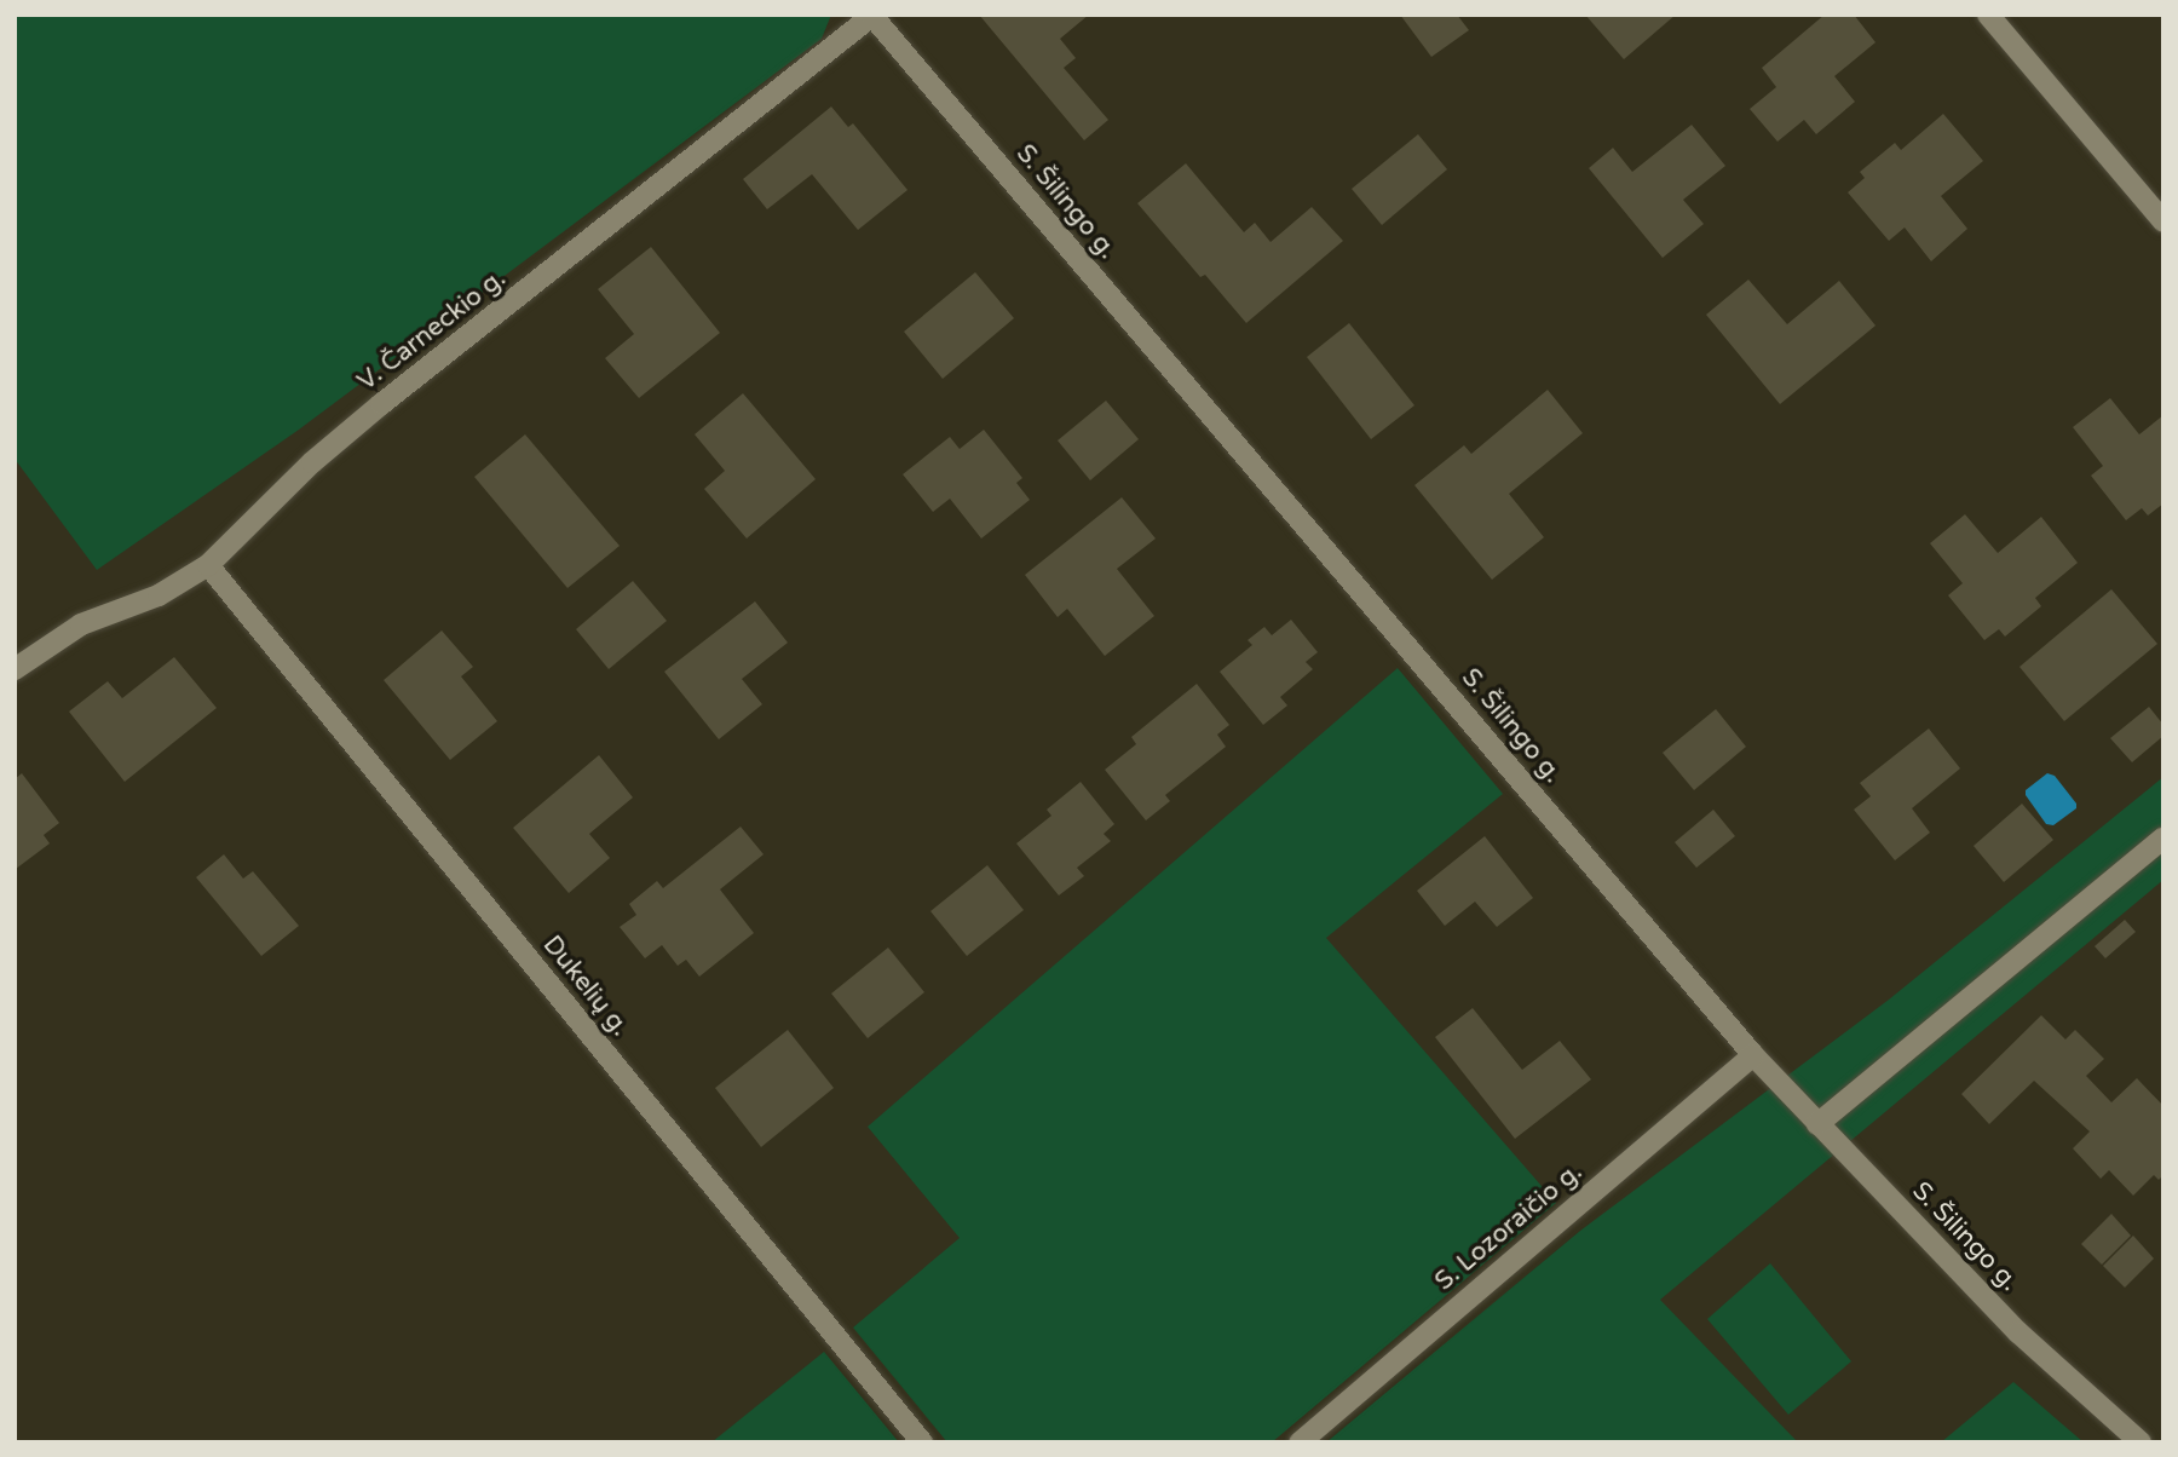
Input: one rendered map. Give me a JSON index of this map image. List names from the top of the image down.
{
  "streets": {
    "street": [
      "S. Šilingo g.",
      "V. Čarneckio g.",
      "Dukelių g.",
      "S. Lozoraičio g."
    ]
  },
  "crossings": [
    ["S. Šilingo g.", "V. Čarneckio g."],
    ["S. Šilingo g.", "S. Lozoraičio g."],
    ["V. Čarneckio g.", "Dukelių g."]
  ]
}
